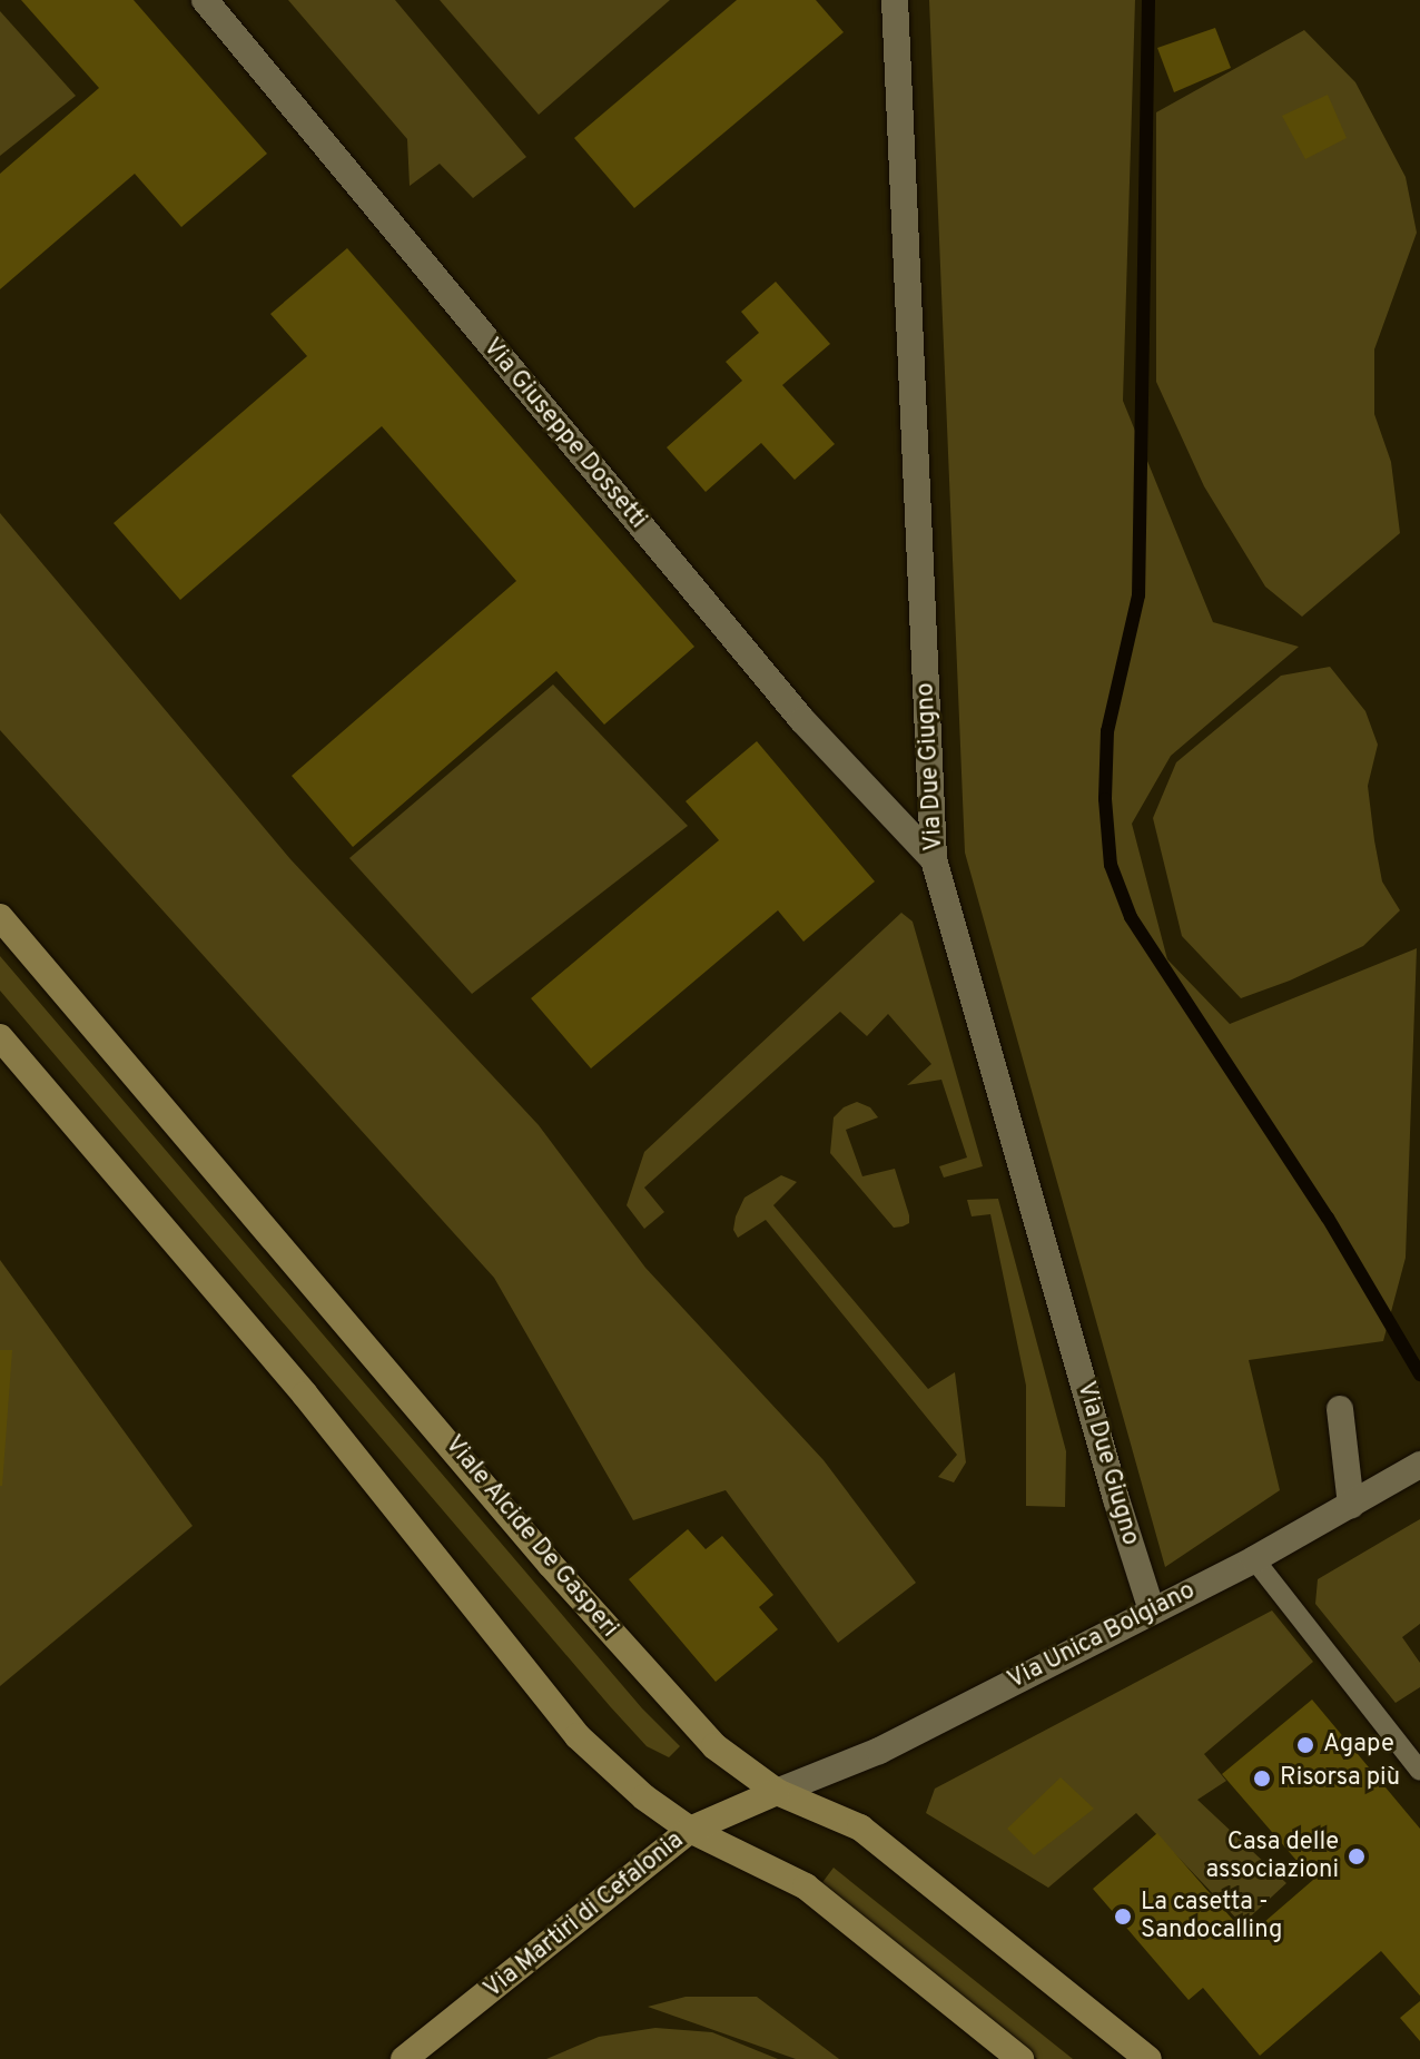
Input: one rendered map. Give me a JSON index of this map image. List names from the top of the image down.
{
  "streets": {
    "street": [
      "Via Giuseppe Dossetti",
      "Via Due Giugno",
      "Viale Alcide De Gasperi",
      "Via Unica Bolgiano",
      "Via Martiri di Cefalonia"
    ]
  },
  "crossings": [
    ["Via Giuseppe Dossetti", "Via Due Giugno"],
    ["Via Due Giugno", "Via Unica Bolgiano"],
    ["Viale Alcide De Gasperi", "Via Unica Bolgiano"],
    ["Viale Alcide De Gasperi", "Via Martiri di Cefalonia"],
    ["Via Unica Bolgiano", "Via Martiri di Cefalonia"]
  ],
  "places": [
    "Agape",
    "Risorsa più",
    "Casa delle associazioni",
    "La casetta - Sandocalling"
  ]
}
